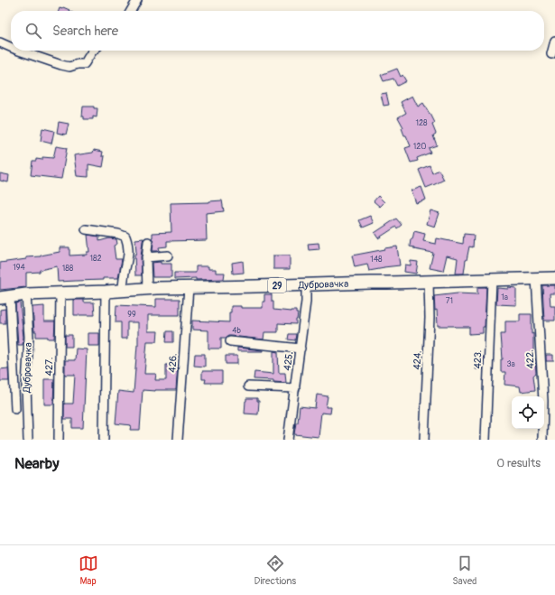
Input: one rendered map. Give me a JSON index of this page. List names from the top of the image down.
{
  "streets": {
    "main road": ["Дубровачка", "29"],
    "street": [
      "423.",
      "422.",
      "424.",
      "425.",
      "426.",
      "427."
    ]
  },
  "crossings": [
    ["Дубровачка", "423."],
    ["Дубровачка", "422."],
    ["Дубровачка", "424."],
    ["Дубровачка", "425."],
    ["Дубровачка", "426."],
    ["Дубровачка", "427."]
  ],
  "house_numbers": [
    "128",
    "120",
    "182",
    "148",
    "194",
    "188",
    "1a",
    "71",
    "99",
    "4b",
    "3a"
  ],
  "page": {
    "search": "Search here",
    "heading": ["Nearby", "0 results"],
    "nav": ["Map", "Directions", "Saved"]
  }
}
